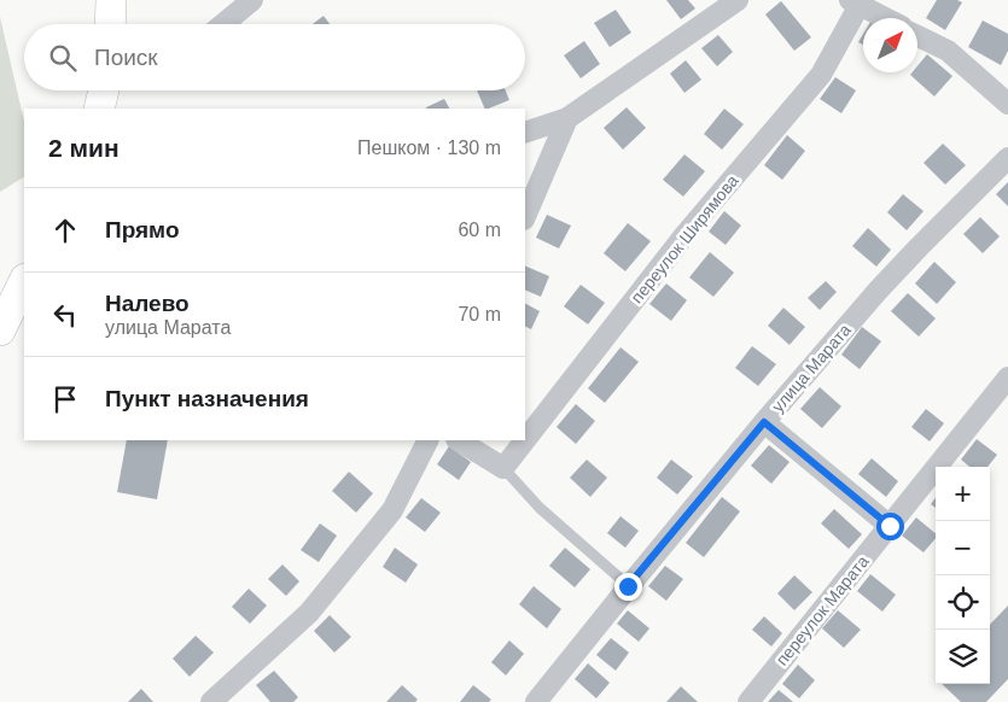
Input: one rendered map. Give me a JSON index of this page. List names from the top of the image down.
{
  "streets": {
    "street": ["переулок Ширямова", "улица Марата", "переулок Марата"]
  },
  "north": "top right",
  "page": {
    "search": "Поиск",
    "heading": ["2 мин", "Пешком · 130 m"],
    "list": [
      ["Прямо", "60 m"],
      ["Налево", "улица Марата", "70 m"],
      "Пункт назначения"
    ],
    "map_buttons": ["+", "−"]
  }
}
